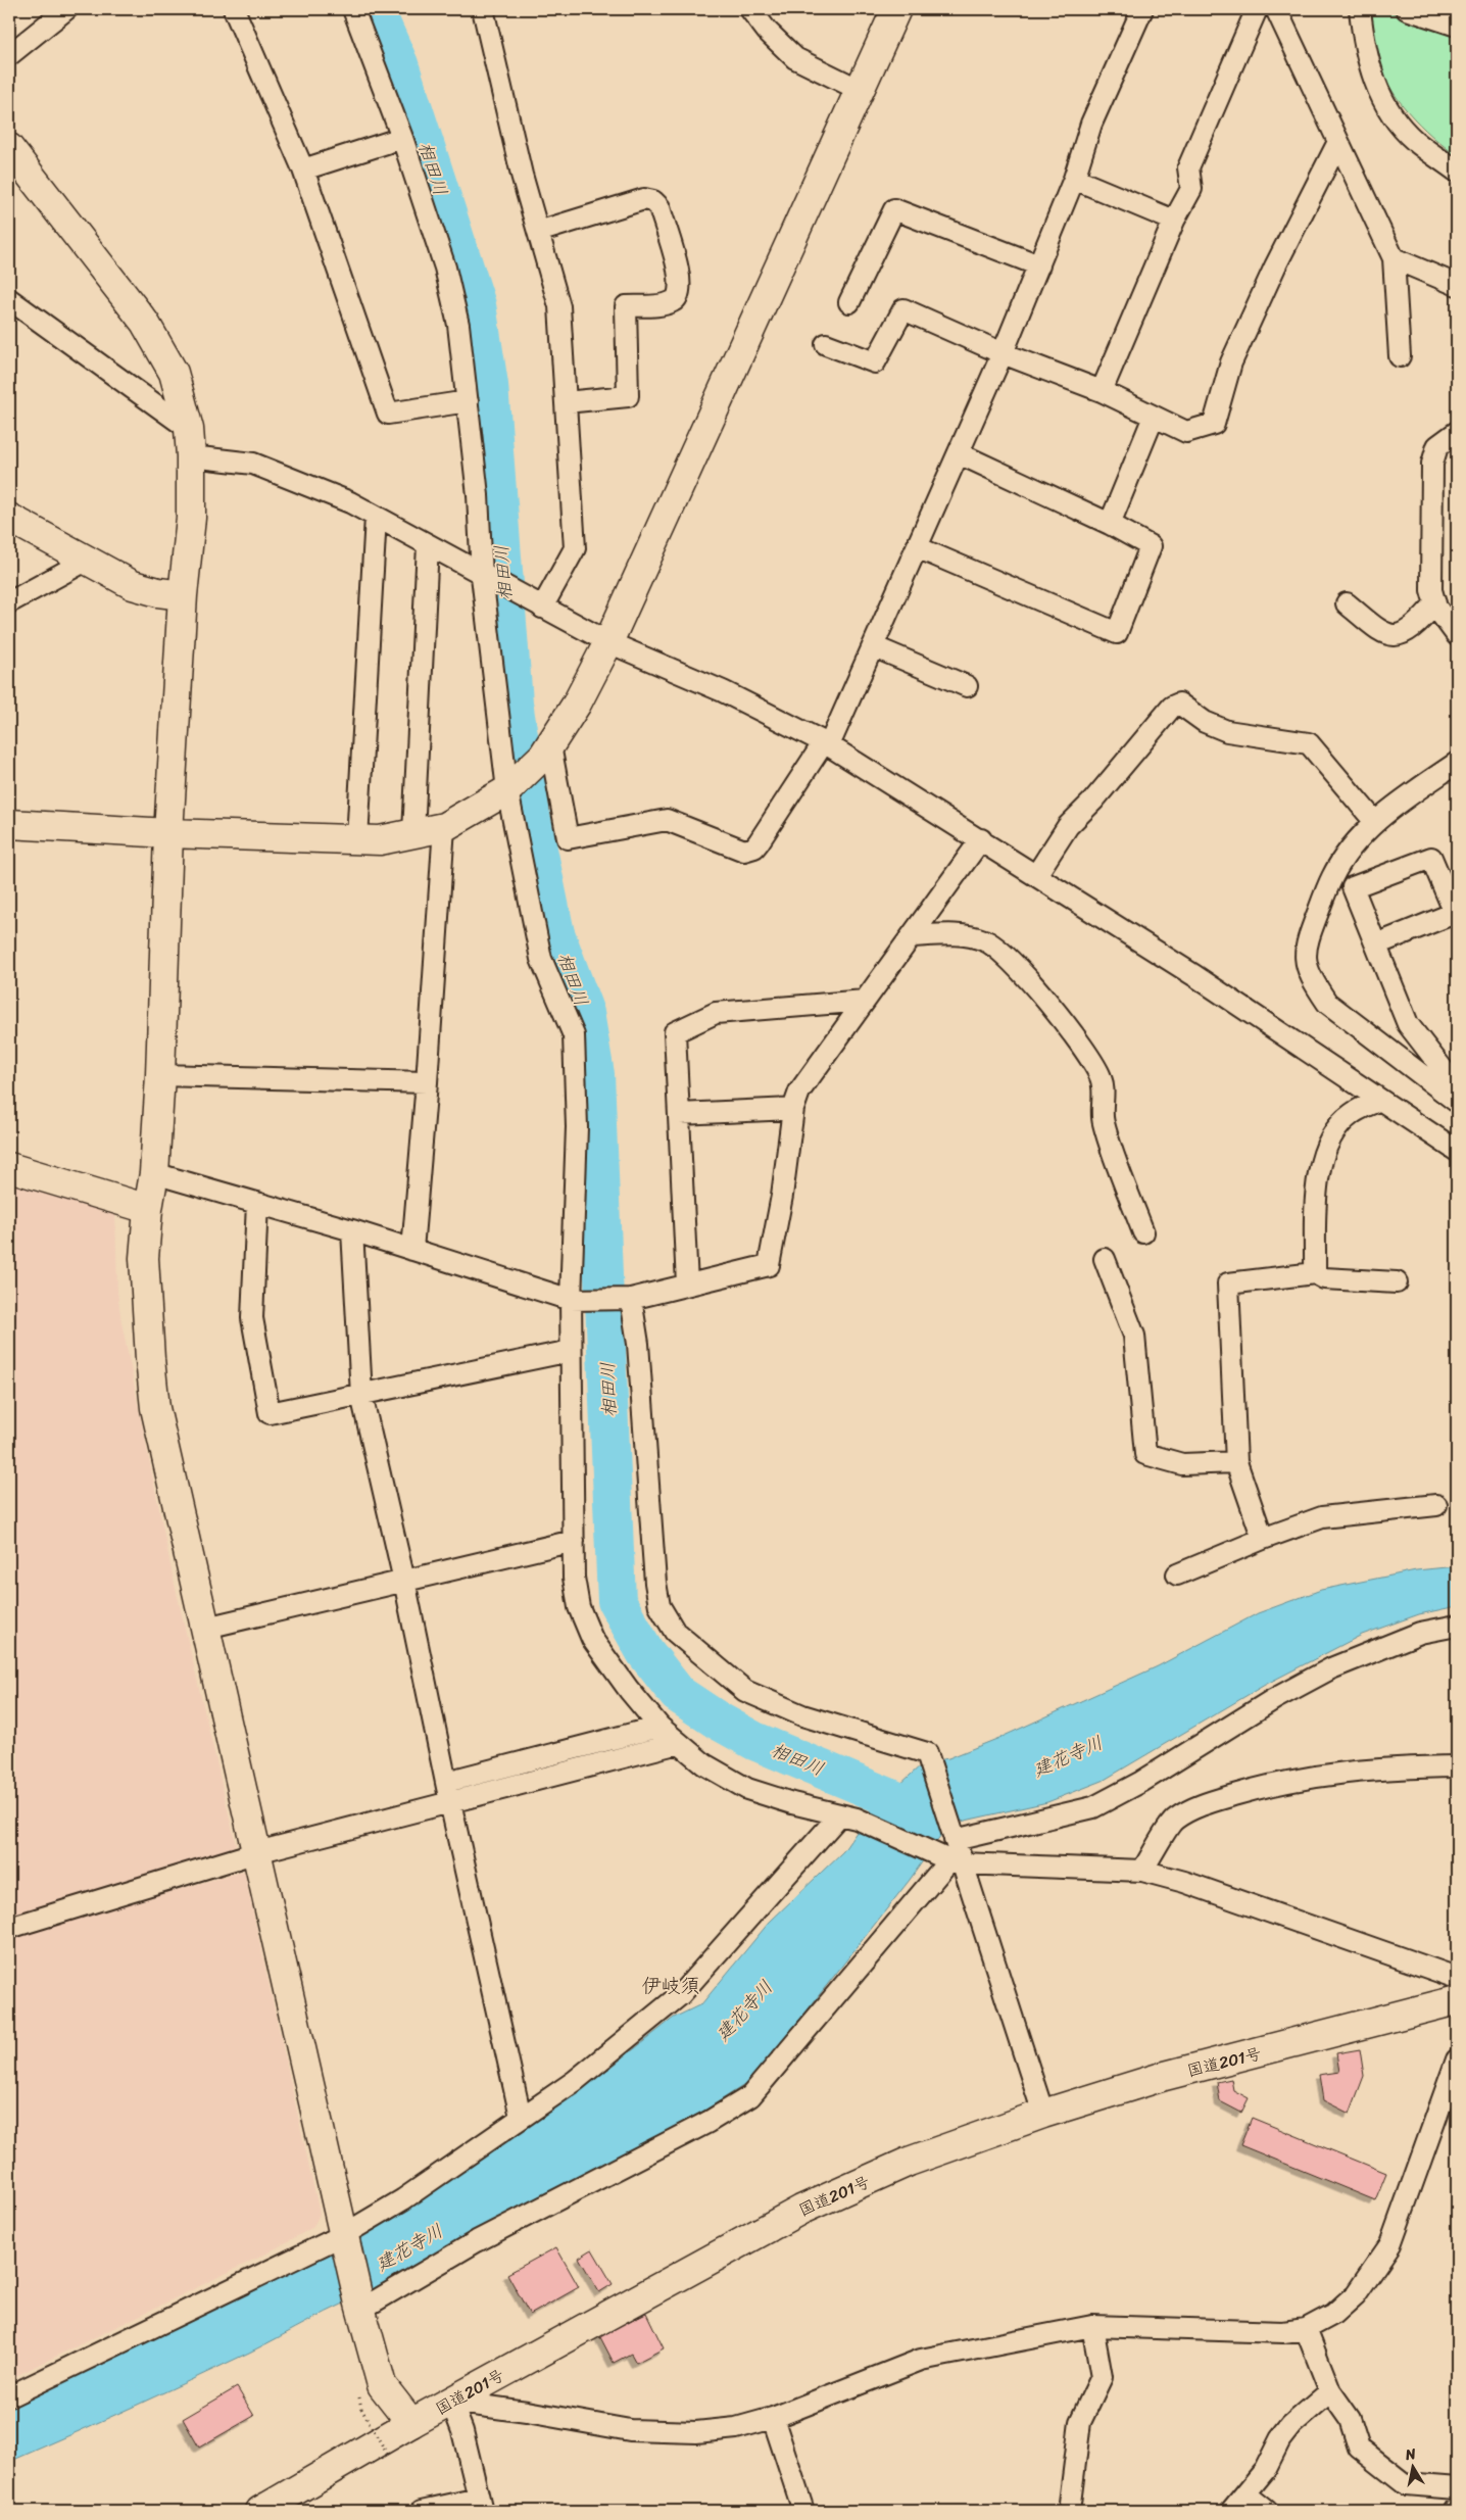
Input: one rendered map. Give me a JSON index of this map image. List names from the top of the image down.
{
  "streets": {
    "main road": ["国道201号"]
  },
  "districts": ["伊岐須"],
  "water": ["相田川", "建花寺川"],
  "north": "top"
}
